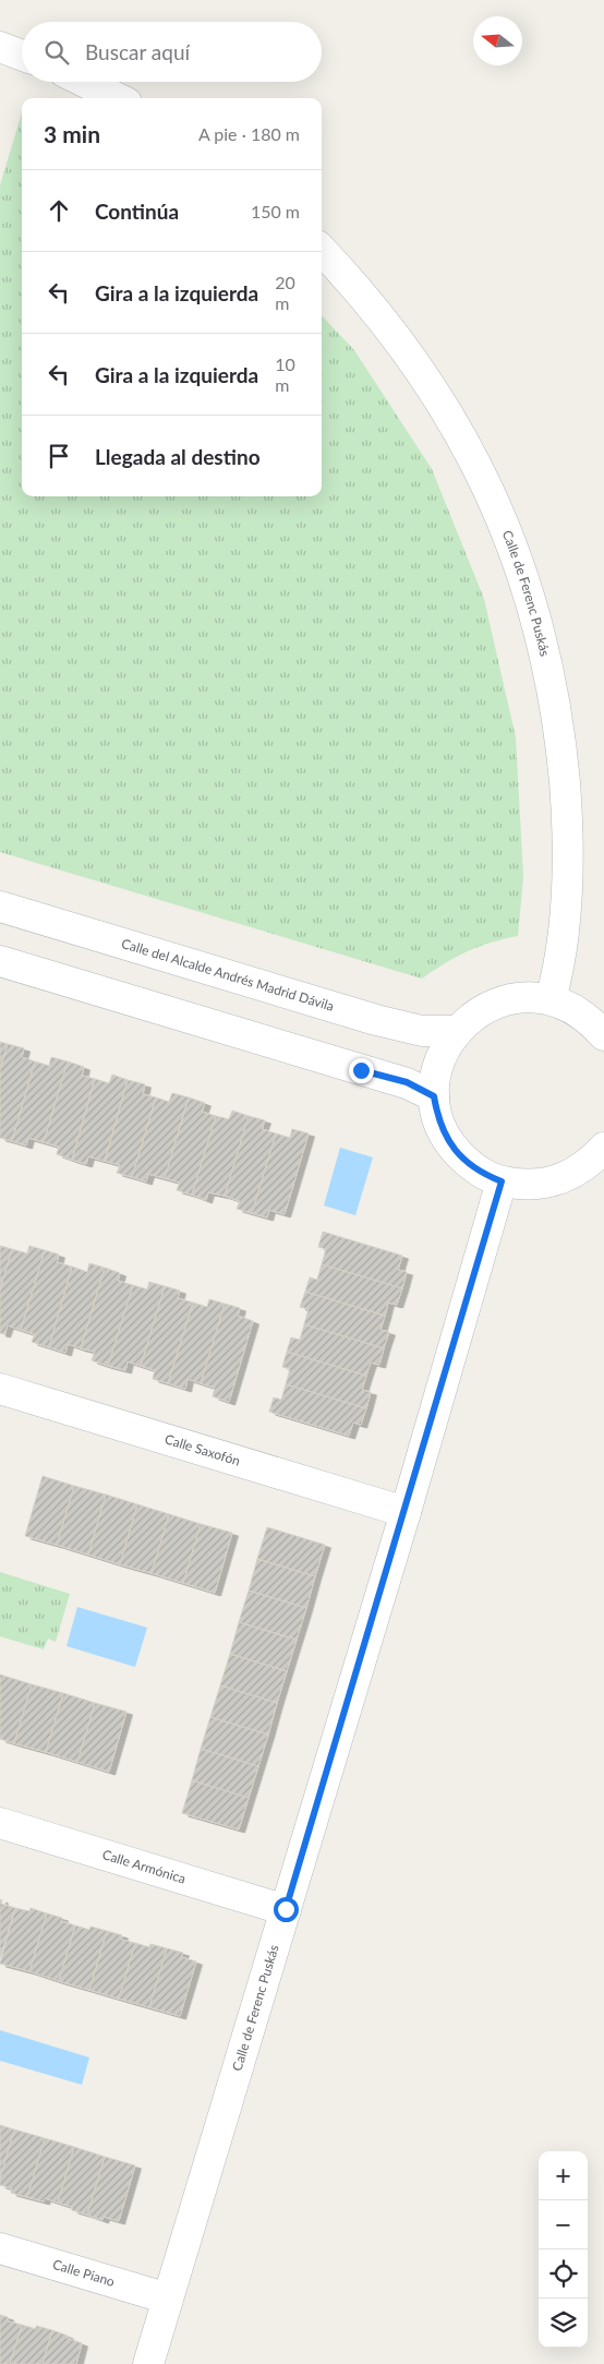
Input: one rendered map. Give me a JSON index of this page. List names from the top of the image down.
{
  "streets": {
    "street": [
      "Calle de Ferenc Puskás",
      "Calle del Alcalde Andrés Madrid Dávila",
      "Calle Saxofón",
      "Calle Armónica",
      "Calle Piano"
    ]
  },
  "crossings": [
    ["Calle de Ferenc Puskás", "Calle Saxofón"],
    ["Calle de Ferenc Puskás", "Calle Armónica"],
    ["Calle de Ferenc Puskás", "Calle Piano"]
  ],
  "north": "left",
  "page": {
    "search": "Buscar aquí",
    "heading": ["3 min", "A pie · 180 m"],
    "list": [
      ["Continúa", "150 m"],
      ["Gira a la izquierda", "20 m"],
      ["Gira a la izquierda", "10 m"],
      "Llegada al destino"
    ],
    "map_buttons": ["+", "−"]
  }
}
